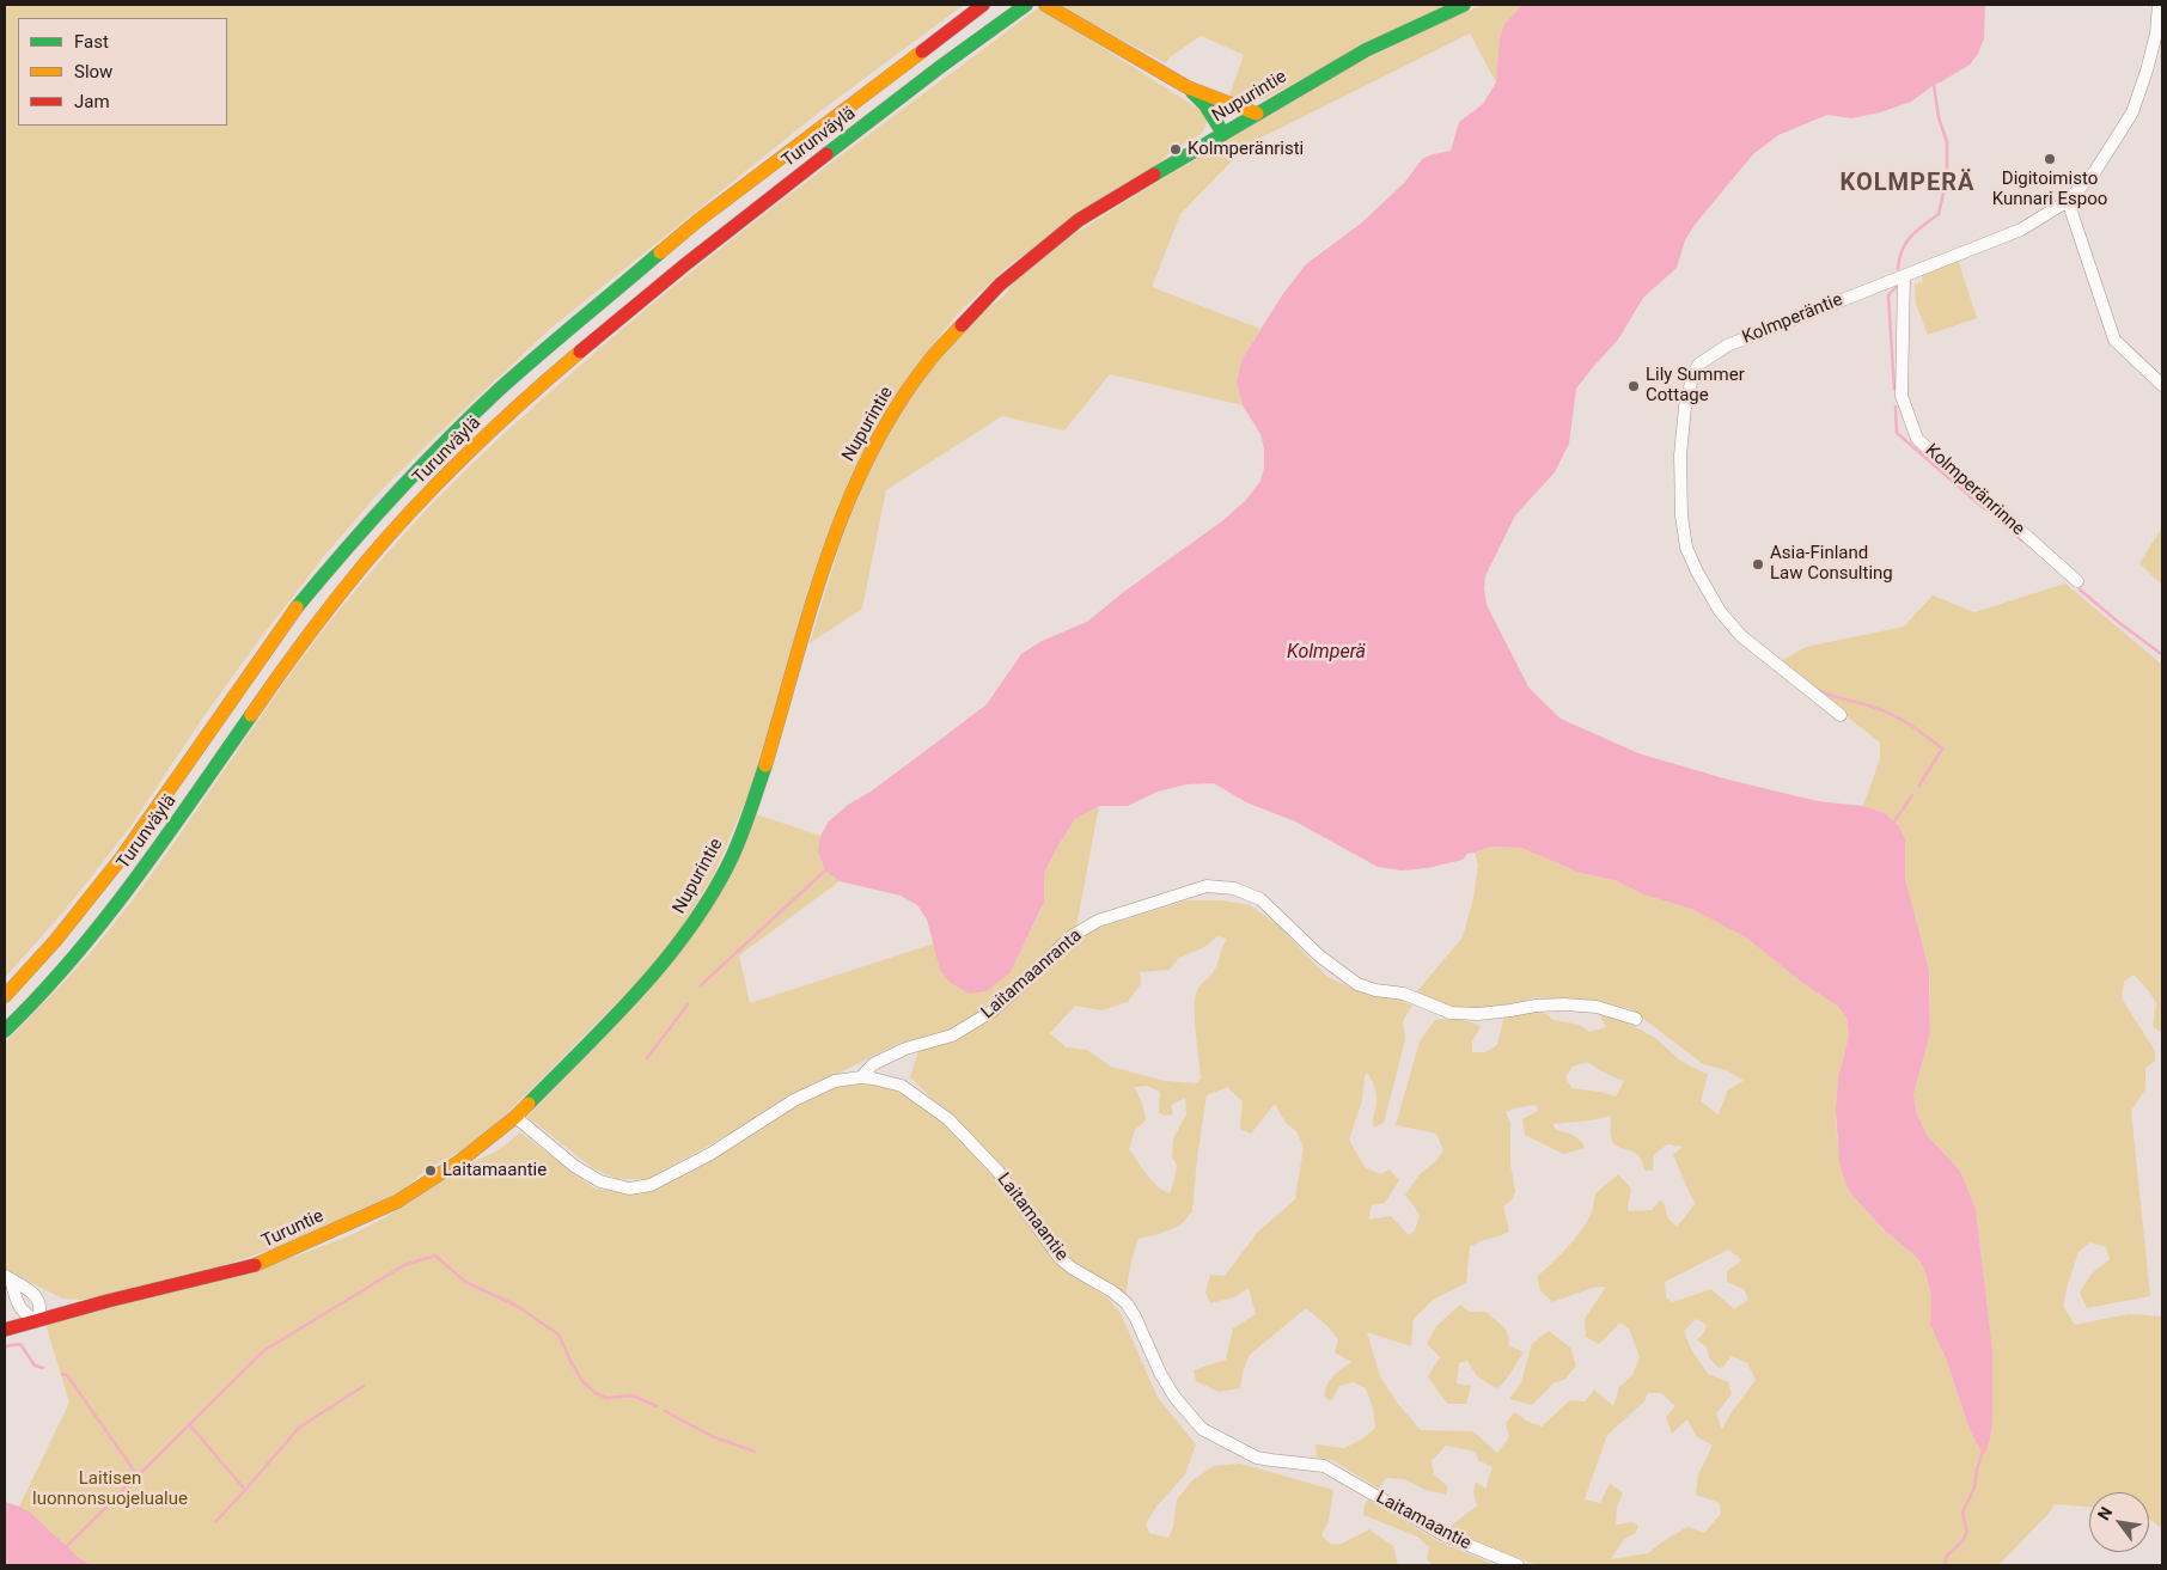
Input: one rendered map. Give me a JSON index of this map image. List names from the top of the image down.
{
  "streets": {
    "main road": ["Nupurintie", "Turunväylä", "Turuntie"],
    "street": [
      "Kolmperäntie",
      "Kolmperänrinne",
      "Laitamaanranta",
      "Laitamaantie"
    ]
  },
  "crossings": [
    ["Nupurintie", "Turuntie"],
    ["Kolmperäntie", "Kolmperänrinne"],
    ["Laitamaanranta", "Laitamaantie"],
    ["Laitamaantie", "Turuntie"]
  ],
  "districts": ["KOLMPERÄ"],
  "water": ["Kolmperä"],
  "parks": ["Laitisen luonnonsuojelualue"],
  "places": [
    "Kolmperänristi",
    "Digitoimisto Kunnari Espoo",
    "Lily Summer Cottage",
    "Asia-Finland Law Consulting",
    "Laitamaantie"
  ],
  "legend": ["Fast", "Slow", "Jam"],
  "north": "top left"
}
